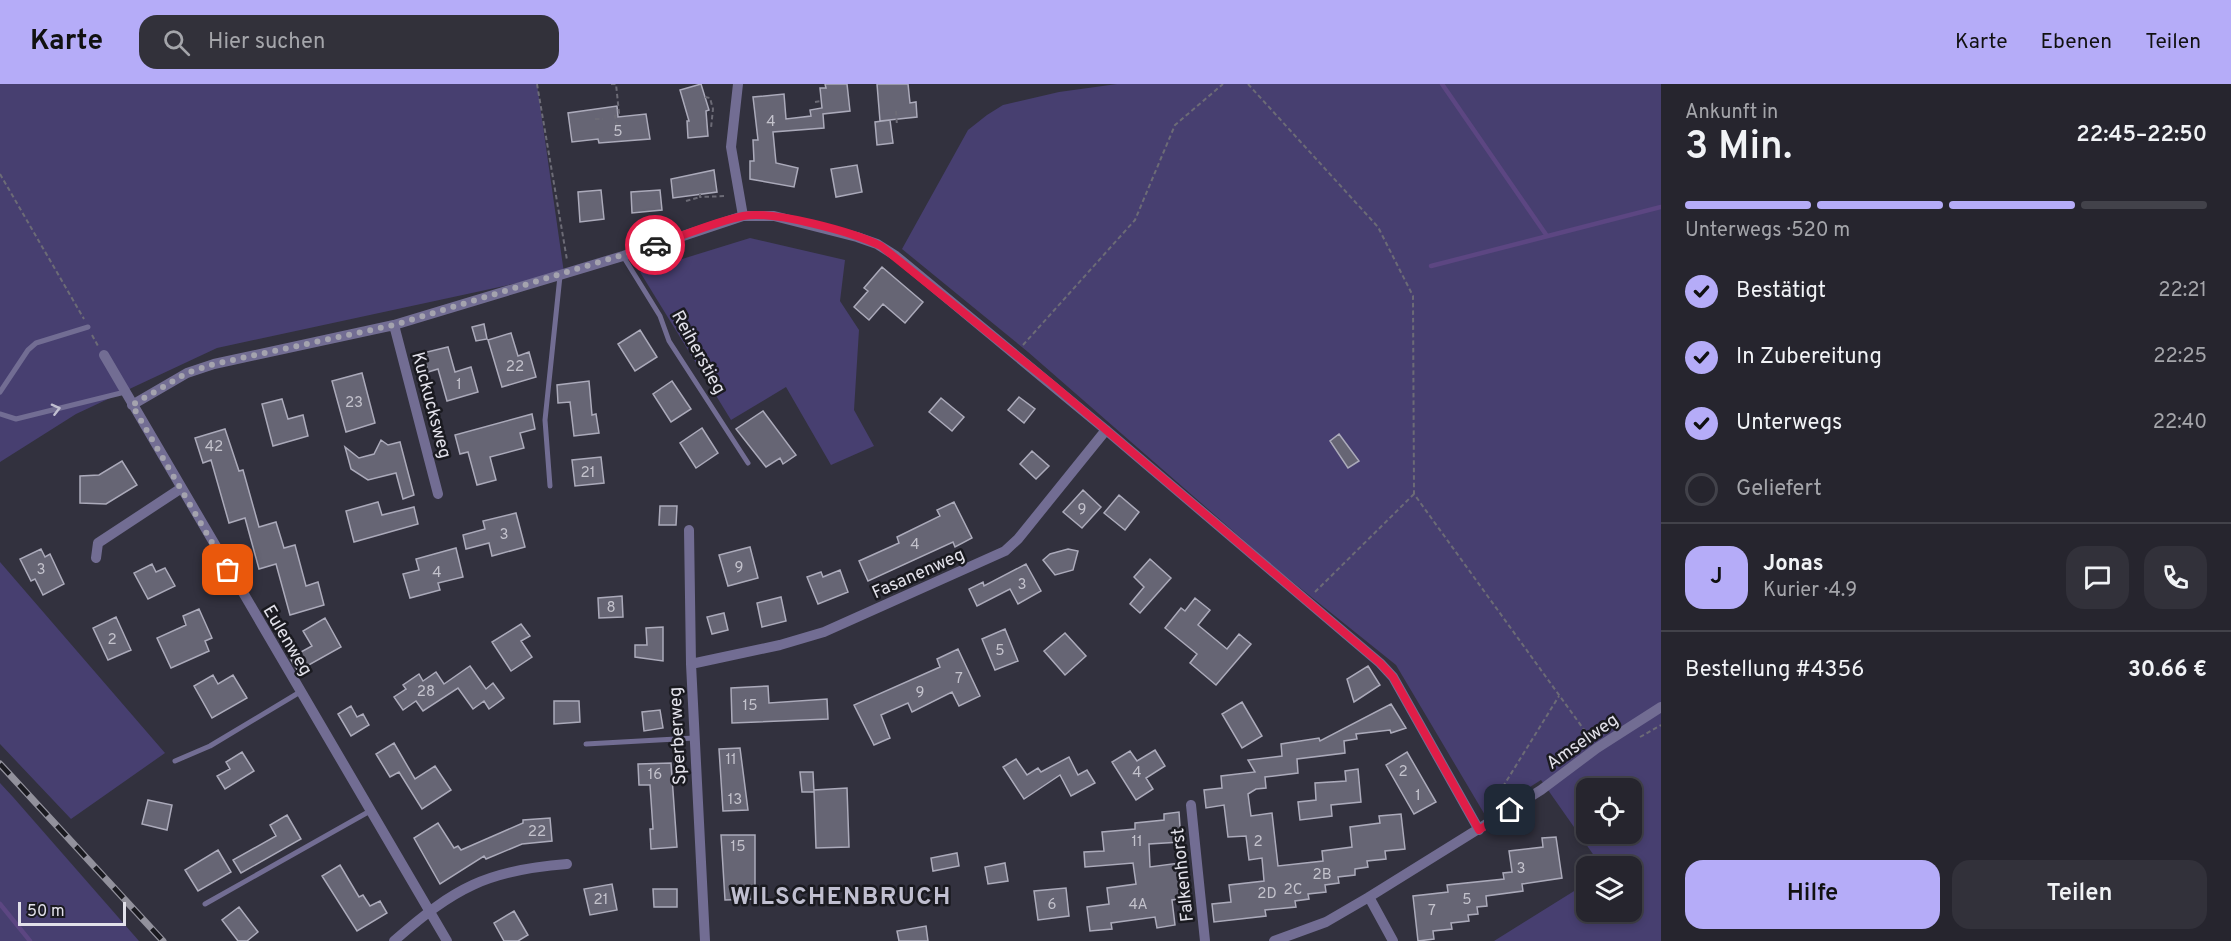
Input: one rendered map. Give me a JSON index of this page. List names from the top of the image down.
{
  "streets": {
    "street": [
      "Kuckucksweg",
      "Fasanenweg",
      "Eulenweg",
      "Sperberweg",
      "Amselweg",
      "Falkenhorst"
    ],
    "lane": ["Reiherstieg"]
  },
  "crossings": [
    ["Fasanenweg", "Sperberweg"]
  ],
  "districts": ["WILSCHENBRUCH"],
  "house_numbers": [
    "4",
    "5",
    "22",
    "1",
    "23",
    "42",
    "21",
    "9",
    "3",
    "4",
    "9",
    "3",
    "4",
    "3",
    "8",
    "2",
    "5",
    "7",
    "28",
    "9",
    "15",
    "11",
    "2",
    "4",
    "16",
    "1",
    "13",
    "22",
    "11",
    "2",
    "15",
    "3",
    "2B",
    "2C",
    "2D",
    "21",
    "5",
    "6",
    "4A",
    "7"
  ],
  "scale_bar": "50 m",
  "page": {
    "header": "Karte",
    "search": "Hier suchen",
    "nav": ["Karte", "Ebenen", "Teilen"],
    "heading": ["3 Min.", "Ankunft in", "22:45–22:50"],
    "panel": [
      "Jonas",
      "Kurier · 4.9",
      "Bestellung #4356",
      "30.66 €"
    ],
    "bar": "Unterwegs · 520 m",
    "list": [
      ["Bestätigt", "22:21"],
      ["In Zubereitung", "22:25"],
      ["Unterwegs", "22:40"],
      "Geliefert"
    ],
    "round": "J",
    "buttons": ["Hilfe", "Teilen"],
    "scale": "50 m"
  }
}
